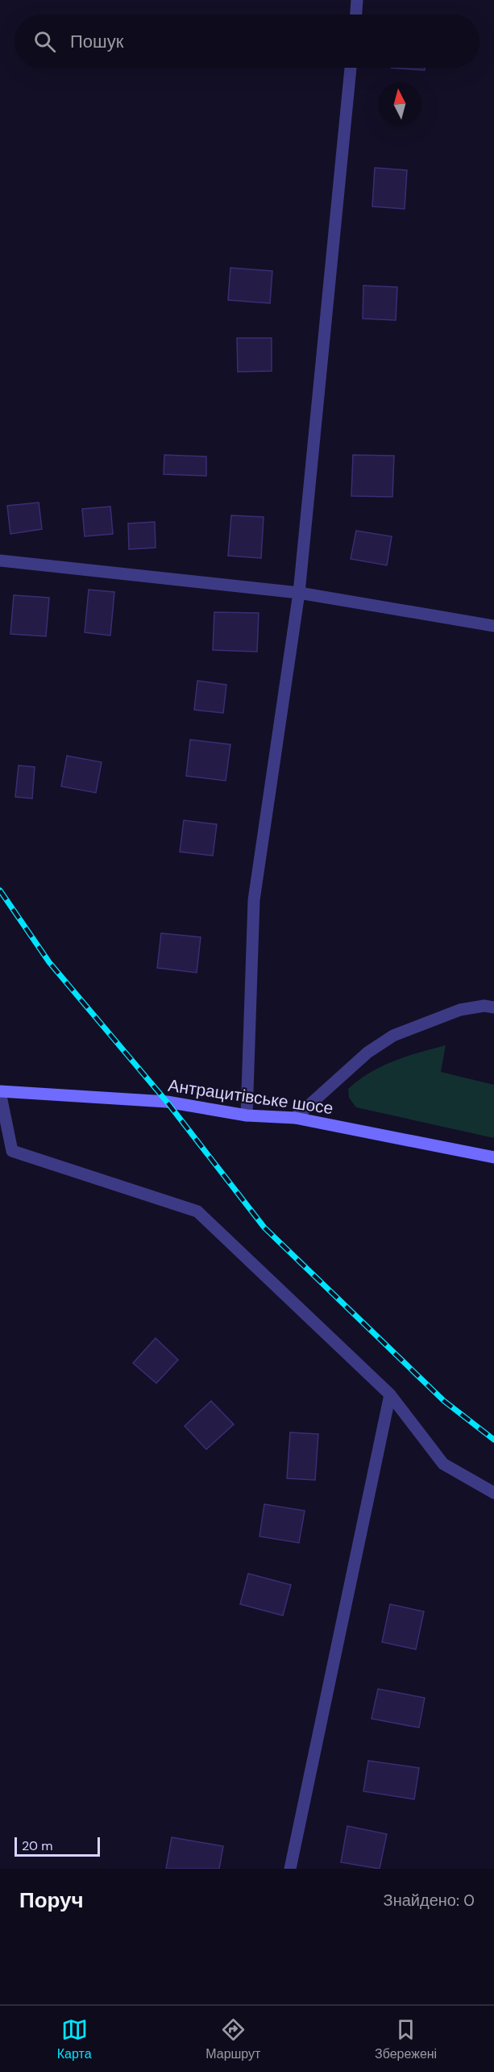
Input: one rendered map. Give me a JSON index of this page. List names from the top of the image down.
{
  "streets": {
    "main road": ["Антрацитівське шосе"]
  },
  "scale_bar": "20 m",
  "north": "top",
  "page": {
    "search": "Пошук",
    "scale": "20 m",
    "heading": ["Поруч", "Знайдено: 0"],
    "nav": ["Карта", "Маршрут", "Збережені"]
  }
}
